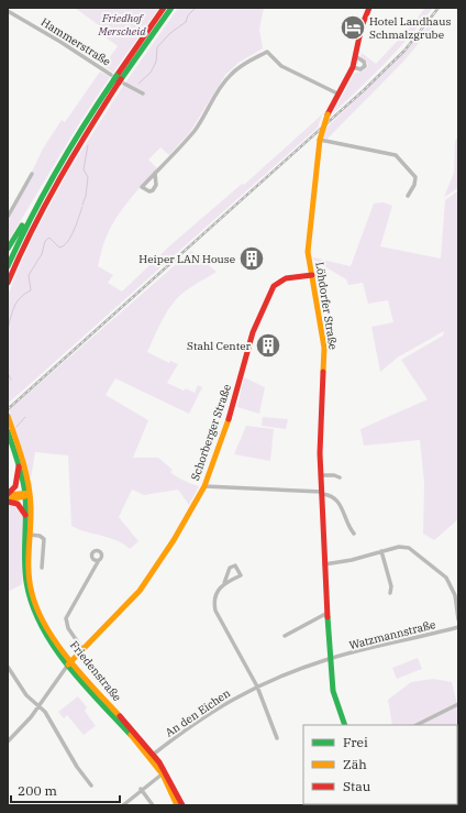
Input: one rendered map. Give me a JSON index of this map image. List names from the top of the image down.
{
  "streets": {
    "main road": ["Löhdorfer Straße", "Schorberger Straße", "Friedenstraße"],
    "street": ["Hammerstraße", "Watzmannstraße", "An den Eichen"]
  },
  "crossings": [
    ["Löhdorfer Straße", "Schorberger Straße"],
    ["Löhdorfer Straße", "Watzmannstraße"],
    ["Löhdorfer Straße", "An den Eichen"],
    ["Schorberger Straße", "Friedenstraße"],
    ["Watzmannstraße", "An den Eichen"],
    ["Friedenstraße", "An den Eichen"]
  ],
  "parks": ["Friedhof Merscheid"],
  "places": {
    "hotel": ["Hotel Landhaus Schmalzgrube"],
    "building": ["Heiper LAN House", "Stahl Center"]
  },
  "legend": ["Frei", "Zäh", "Stau"],
  "scale_bar": "200 m"
}
